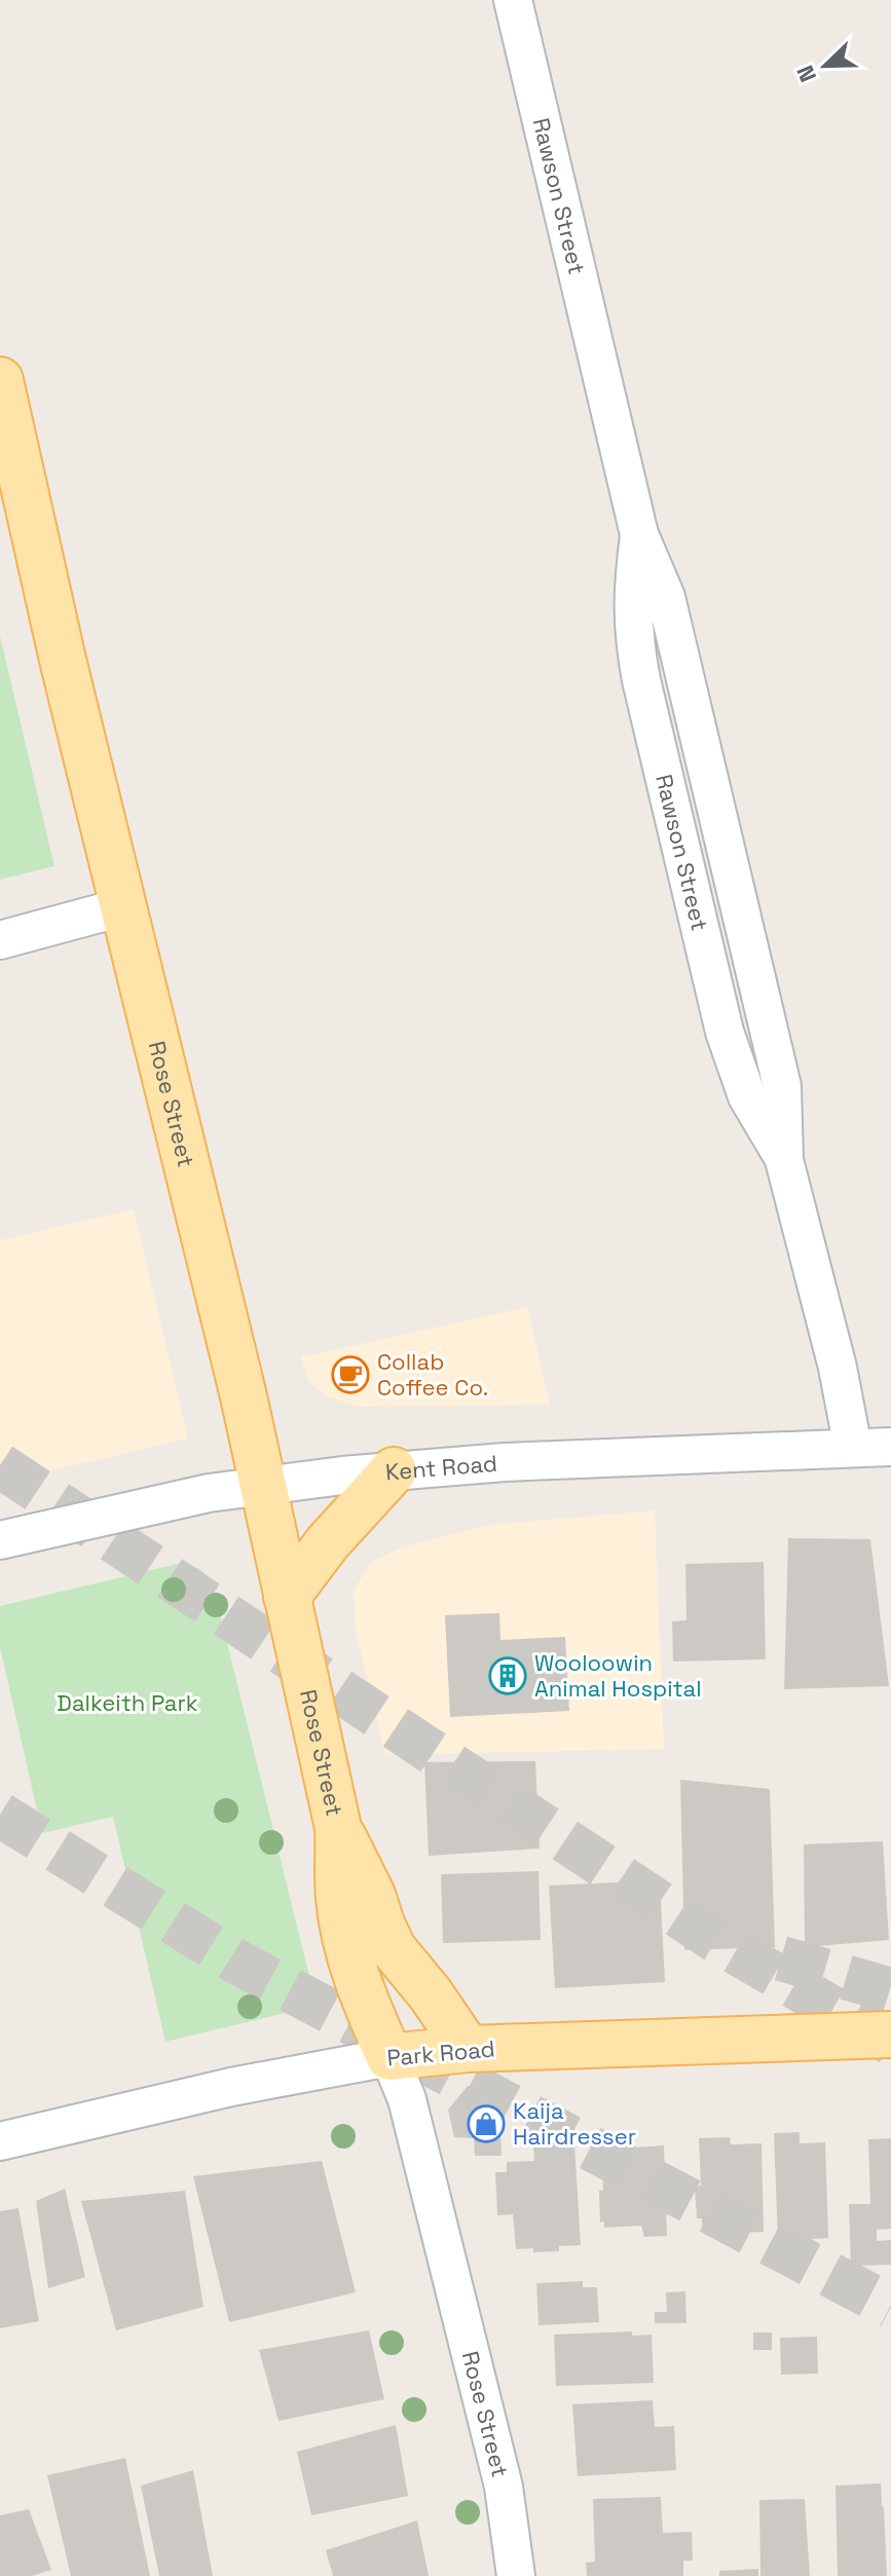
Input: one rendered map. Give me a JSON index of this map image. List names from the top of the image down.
{
  "streets": {
    "main road": ["Rose Street", "Park Road"],
    "street": ["Rawson Street", "Kent Road"]
  },
  "crossings": [
    ["Rawson Street", "Kent Road"],
    ["Rose Street", "Kent Road"],
    ["Rose Street", "Park Road"]
  ],
  "parks": ["Dalkeith Park"],
  "places": {
    "cafe": ["Collab Coffee Co."],
    "building": ["Wooloowin Animal Hospital"],
    "shop": ["Kaija Hairdresser"]
  },
  "north": "bottom left"
}
